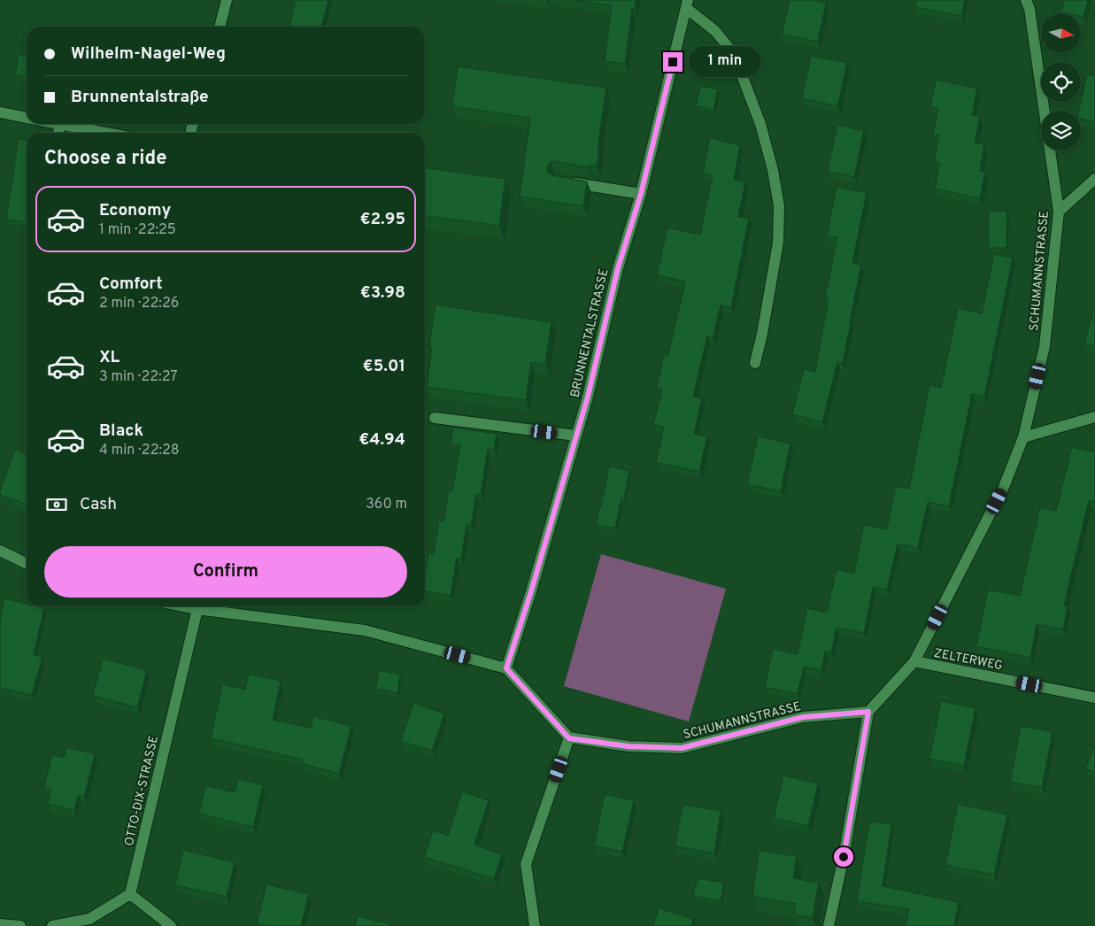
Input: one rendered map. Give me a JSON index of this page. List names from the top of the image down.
{
  "streets": {
    "street": [
      "SCHUMANNSTRASSE",
      "BRUNNENTALSTRASSE",
      "ZELTERWEG",
      "OTTO-DIX-STRASSE"
    ]
  },
  "crossings": [
    ["SCHUMANNSTRASSE", "ZELTERWEG"]
  ],
  "north": "right",
  "page": {
    "banner": ["Wilhelm-Nagel-Weg", "Brunnentalstraße"],
    "bubble": "1 min",
    "heading": "Choose a ride",
    "list": [
      {
        "name": "Economy",
        "note": "1 min · 22:25",
        "value": "€2.95"
      },
      {
        "name": "Comfort",
        "note": "2 min · 22:26",
        "value": "€3.98"
      },
      {
        "name": "XL",
        "note": "3 min · 22:27",
        "value": "€5.01"
      },
      {
        "name": "Black",
        "note": "4 min · 22:28",
        "value": "€4.94"
      }
    ],
    "pay": ["Cash", "360 m"],
    "buttons": "Confirm"
  }
}
